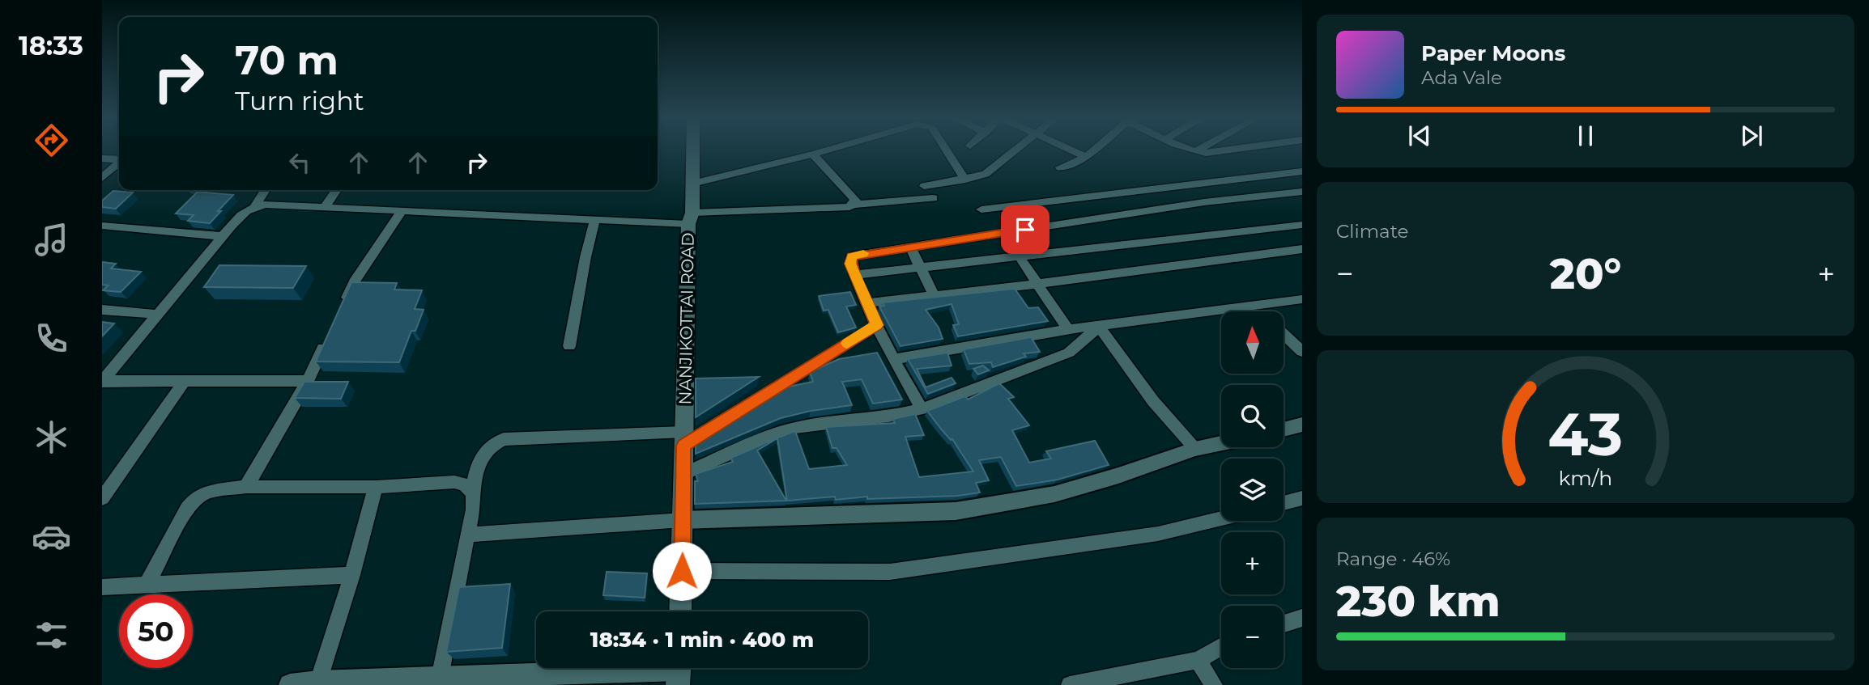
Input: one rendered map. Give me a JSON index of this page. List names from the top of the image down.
{
  "streets": {
    "main road": ["NANJIKOTTAI ROAD"]
  },
  "north": "top",
  "page": {
    "tabs": "18:33",
    "turn": ["70 m", "Turn right"],
    "song": ["Paper Moons", "Ada Vale"],
    "tile": [
      "Climate",
      ["Range · 46%", "230 km"]
    ],
    "heat": ["−", "20°", "+"],
    "map_buttons": ["+", "−"],
    "limit": "50",
    "trip": "18:34 · 1 min · 400 m",
    "gauge": ["43", "km/h"]
  }
}
